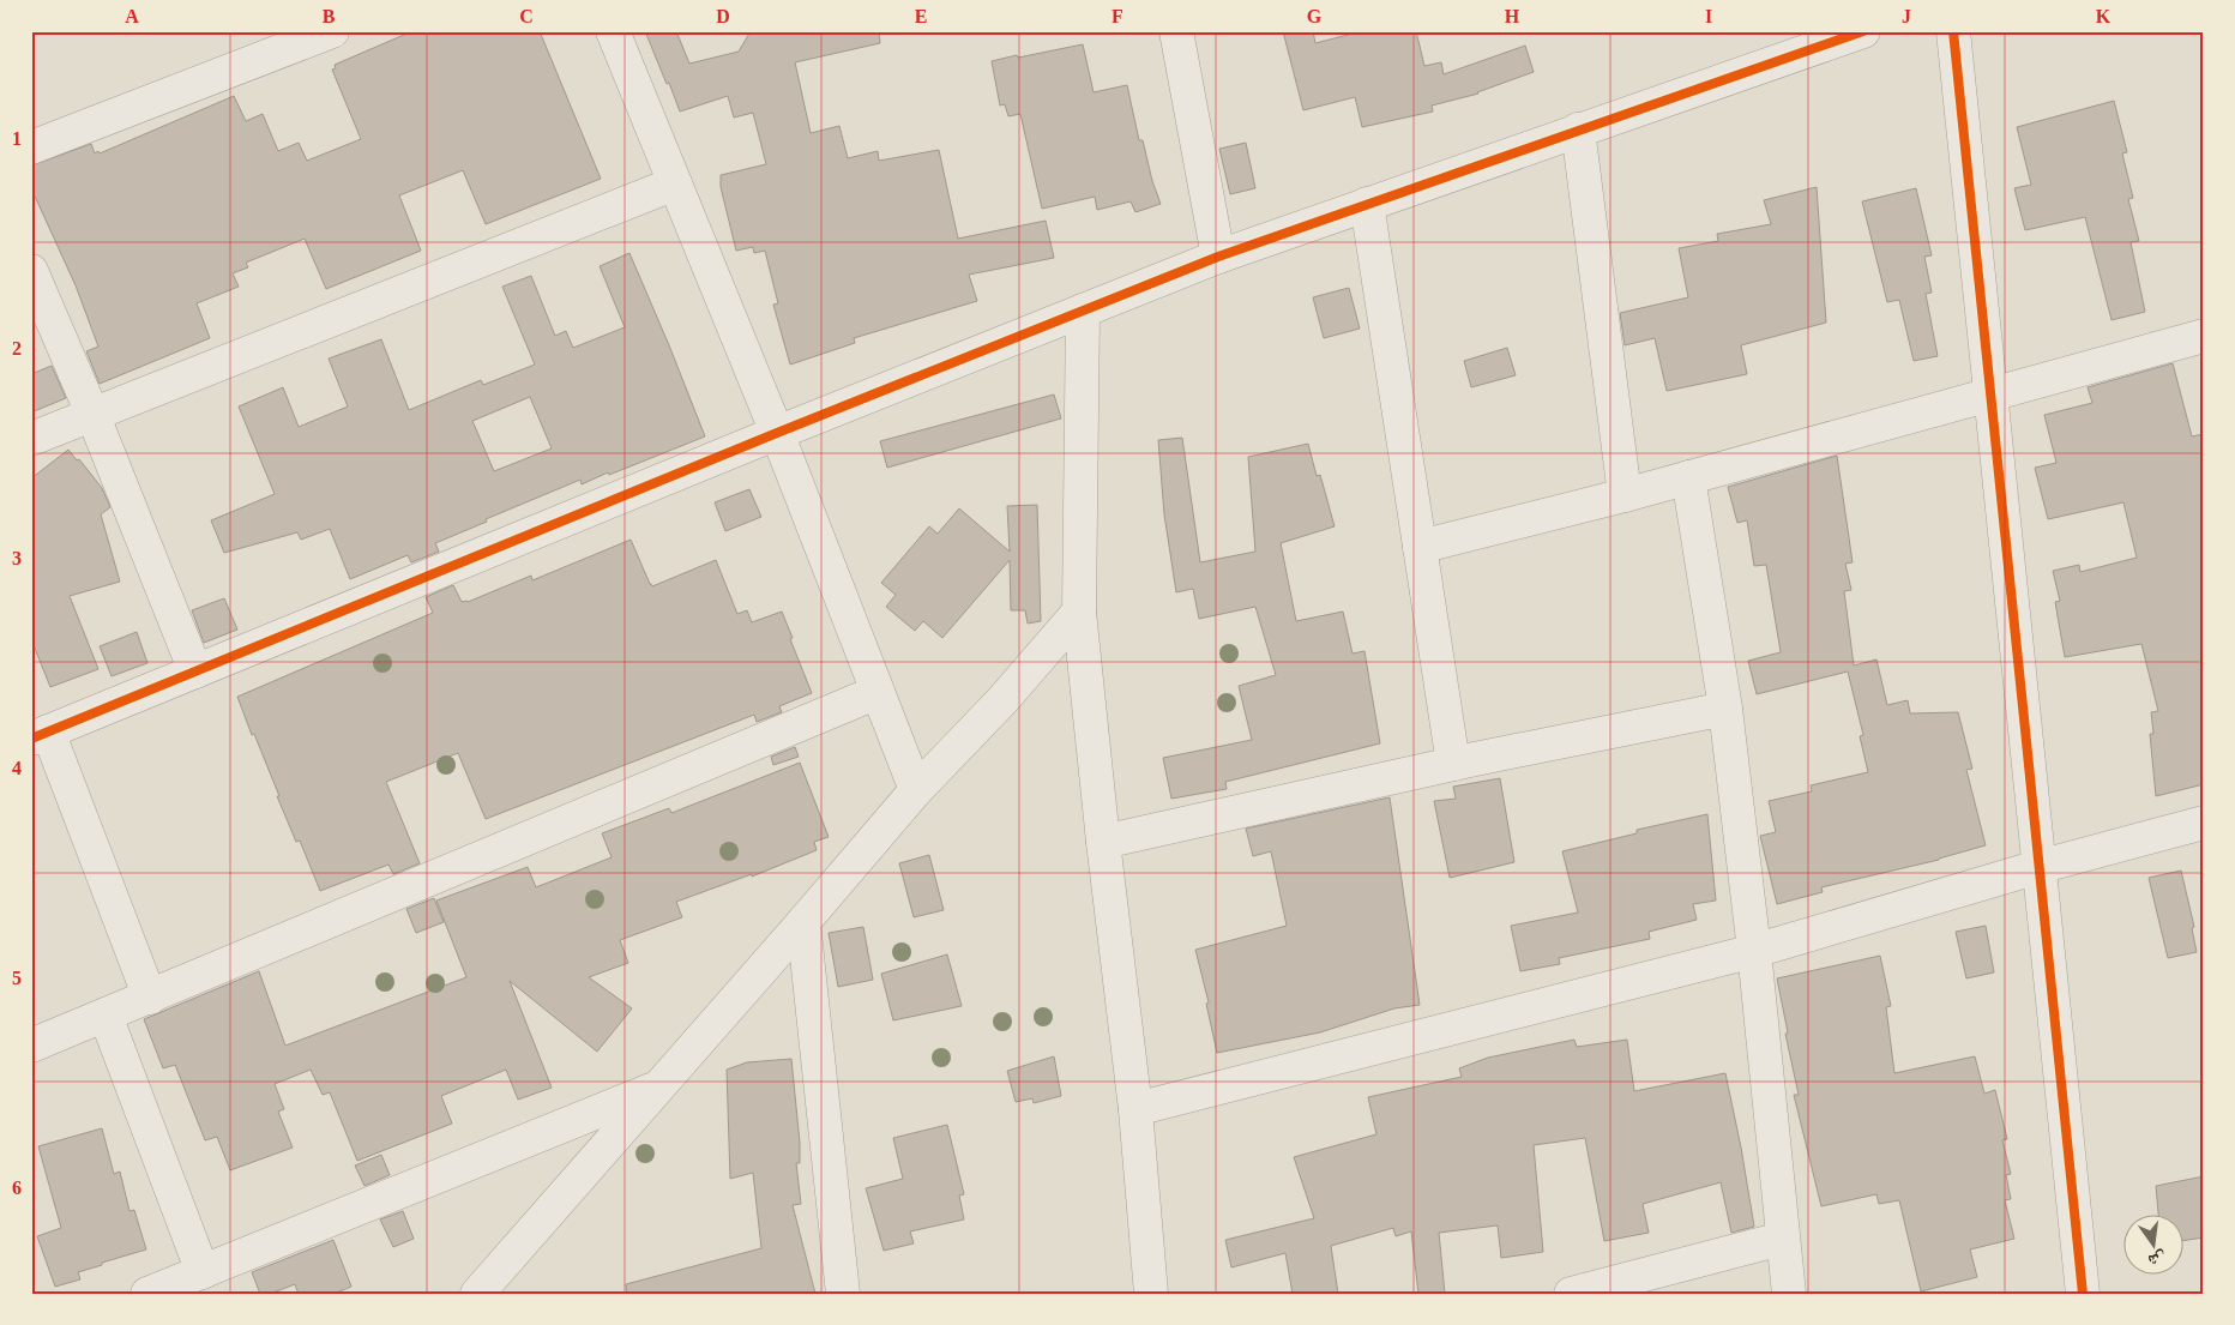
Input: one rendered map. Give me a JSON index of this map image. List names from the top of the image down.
{
  "north": "bottom",
  "grid": {
    "columns": [
      "A",
      "B",
      "C",
      "D",
      "E",
      "F",
      "G",
      "H",
      "I",
      "J",
      "K"
    ],
    "rows": [
      "1",
      "2",
      "3",
      "4",
      "5",
      "6"
    ]
  }
}
